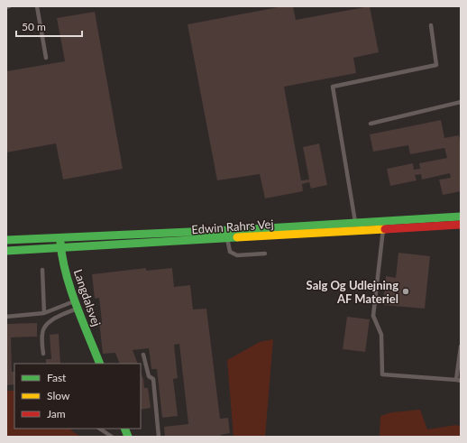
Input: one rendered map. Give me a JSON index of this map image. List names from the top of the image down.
{
  "streets": {
    "street": ["Edwin Rahrs Vej", "Langdalsvej"]
  },
  "crossings": [
    ["Edwin Rahrs Vej", "Langdalsvej"]
  ],
  "places": ["Salg Og Udlejning AF Materiel"],
  "legend": ["Fast", "Slow", "Jam"],
  "scale_bar": "50 m"
}
